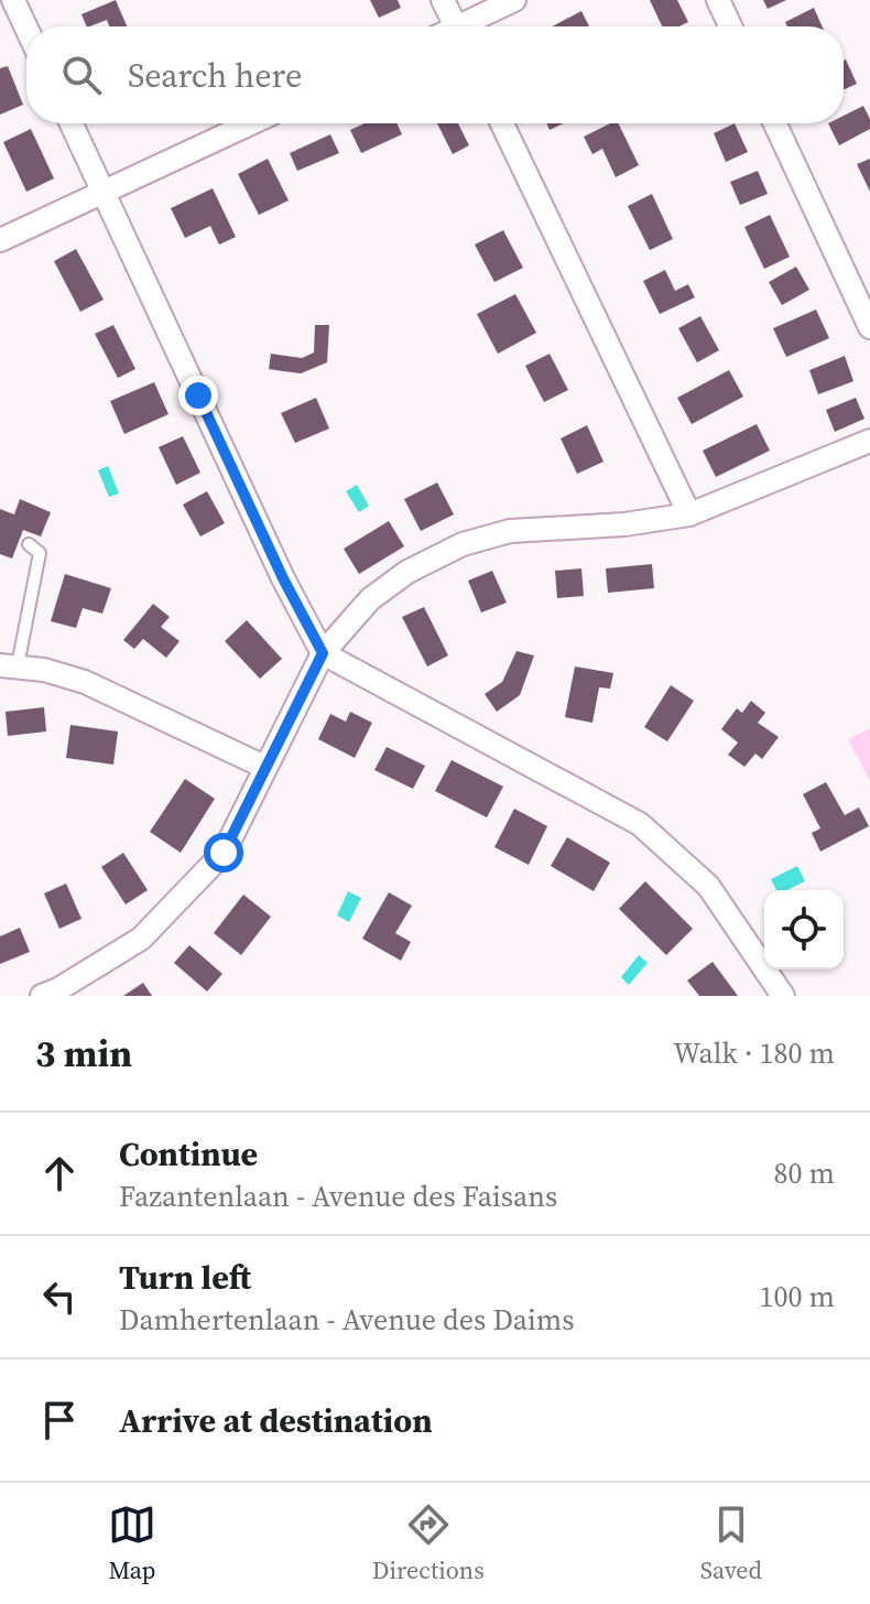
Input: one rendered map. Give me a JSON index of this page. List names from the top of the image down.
{
  "page": {
    "search": "Search here",
    "heading": ["3 min", "Walk · 180 m"],
    "list": [
      ["Continue", "Fazantenlaan - Avenue des Faisans", "80 m"],
      ["Turn left", "Damhertenlaan - Avenue des Daims", "100 m"],
      "Arrive at destination"
    ],
    "nav": ["Map", "Directions", "Saved"]
  }
}
